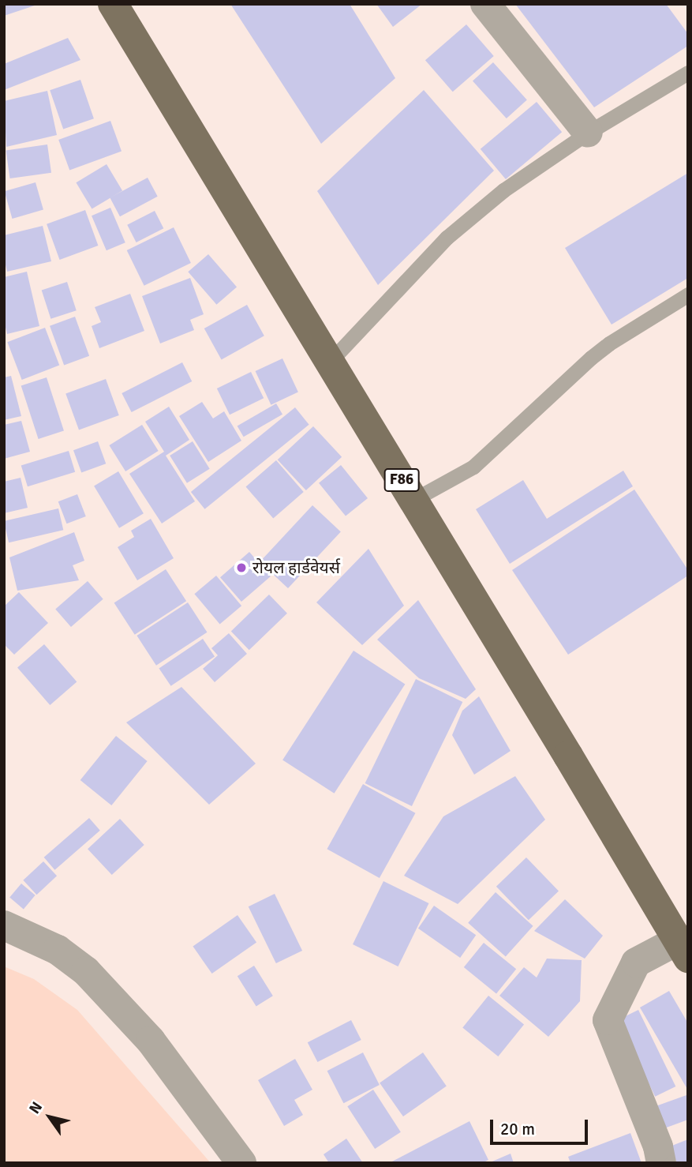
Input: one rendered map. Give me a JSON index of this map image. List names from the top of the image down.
{
  "streets": {
    "main road": ["F86"]
  },
  "places": ["रोयल हार्डवेयर्स"],
  "scale_bar": "20 m",
  "north": "top left"
}
